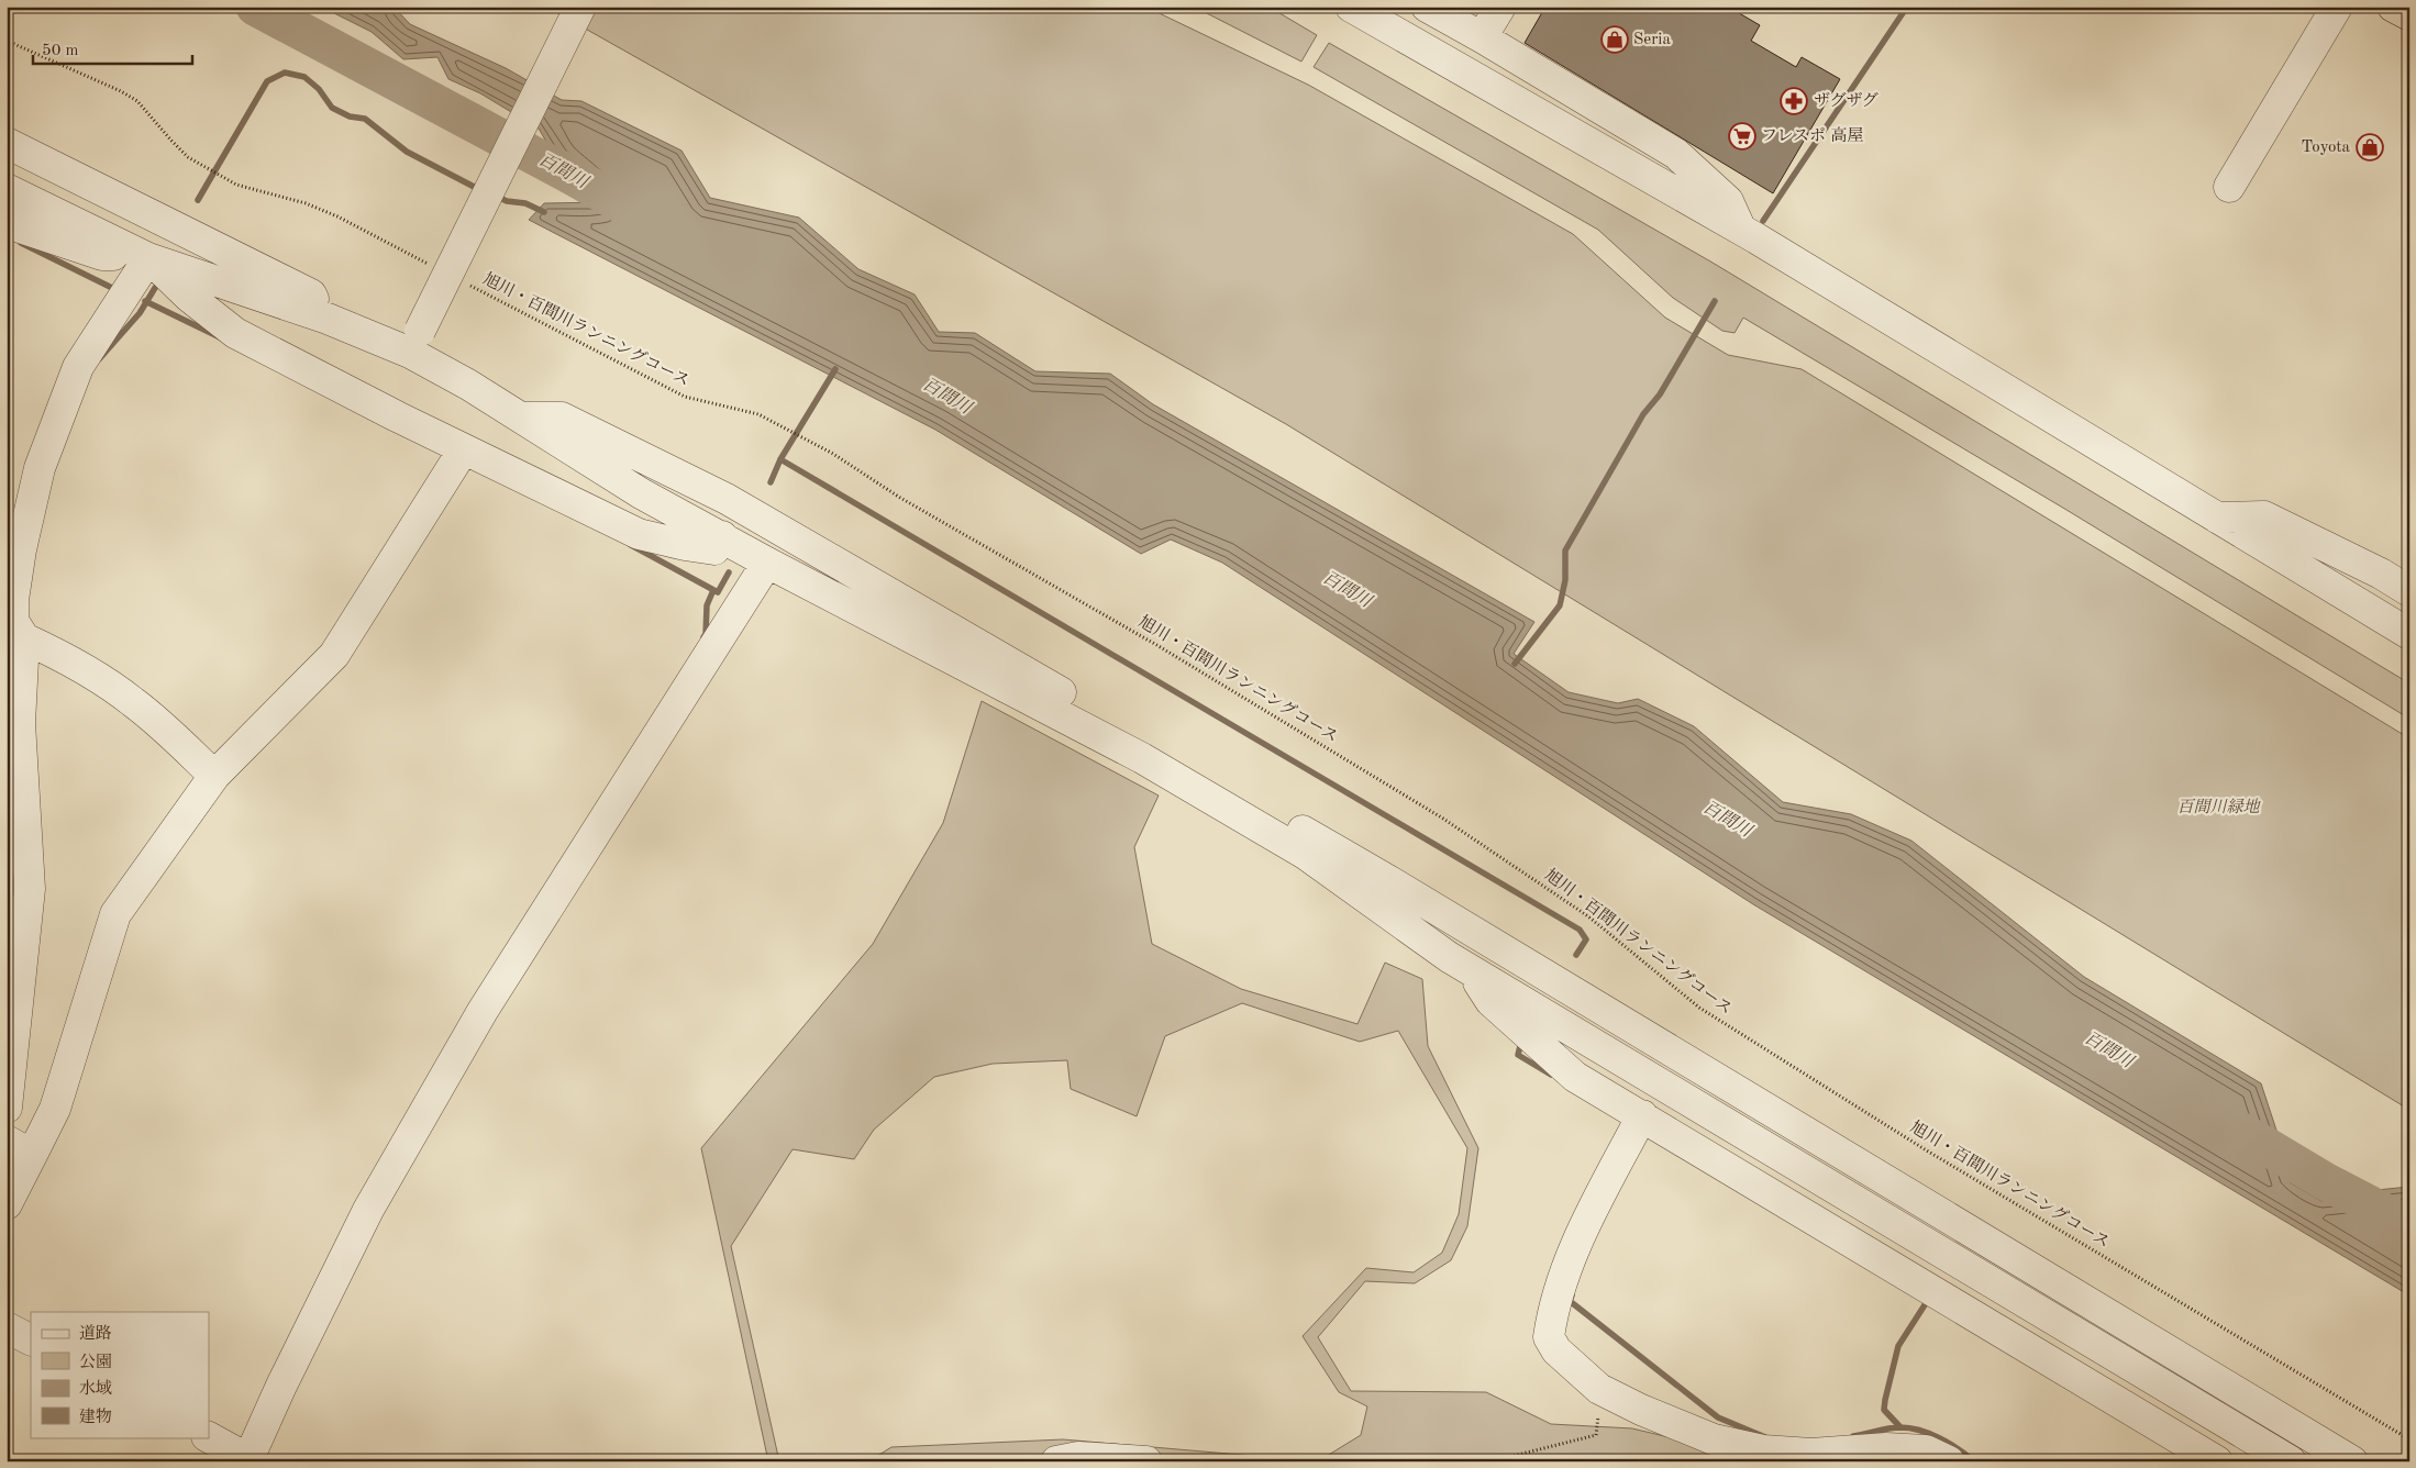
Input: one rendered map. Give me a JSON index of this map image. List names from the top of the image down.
{
  "streets": {
    "path": ["旭川・百間川ランニングコース"]
  },
  "water": ["百間川"],
  "parks": ["百間川緑地"],
  "places": {
    "shop": ["Seria", "Toyota"],
    "pharmacy": ["ザグザグ"],
    "supermarket": ["フレスポ 高屋"]
  },
  "legend": [
    "道路",
    "公園",
    "水域",
    "建物"
  ],
  "scale_bar": "50 m"
}
